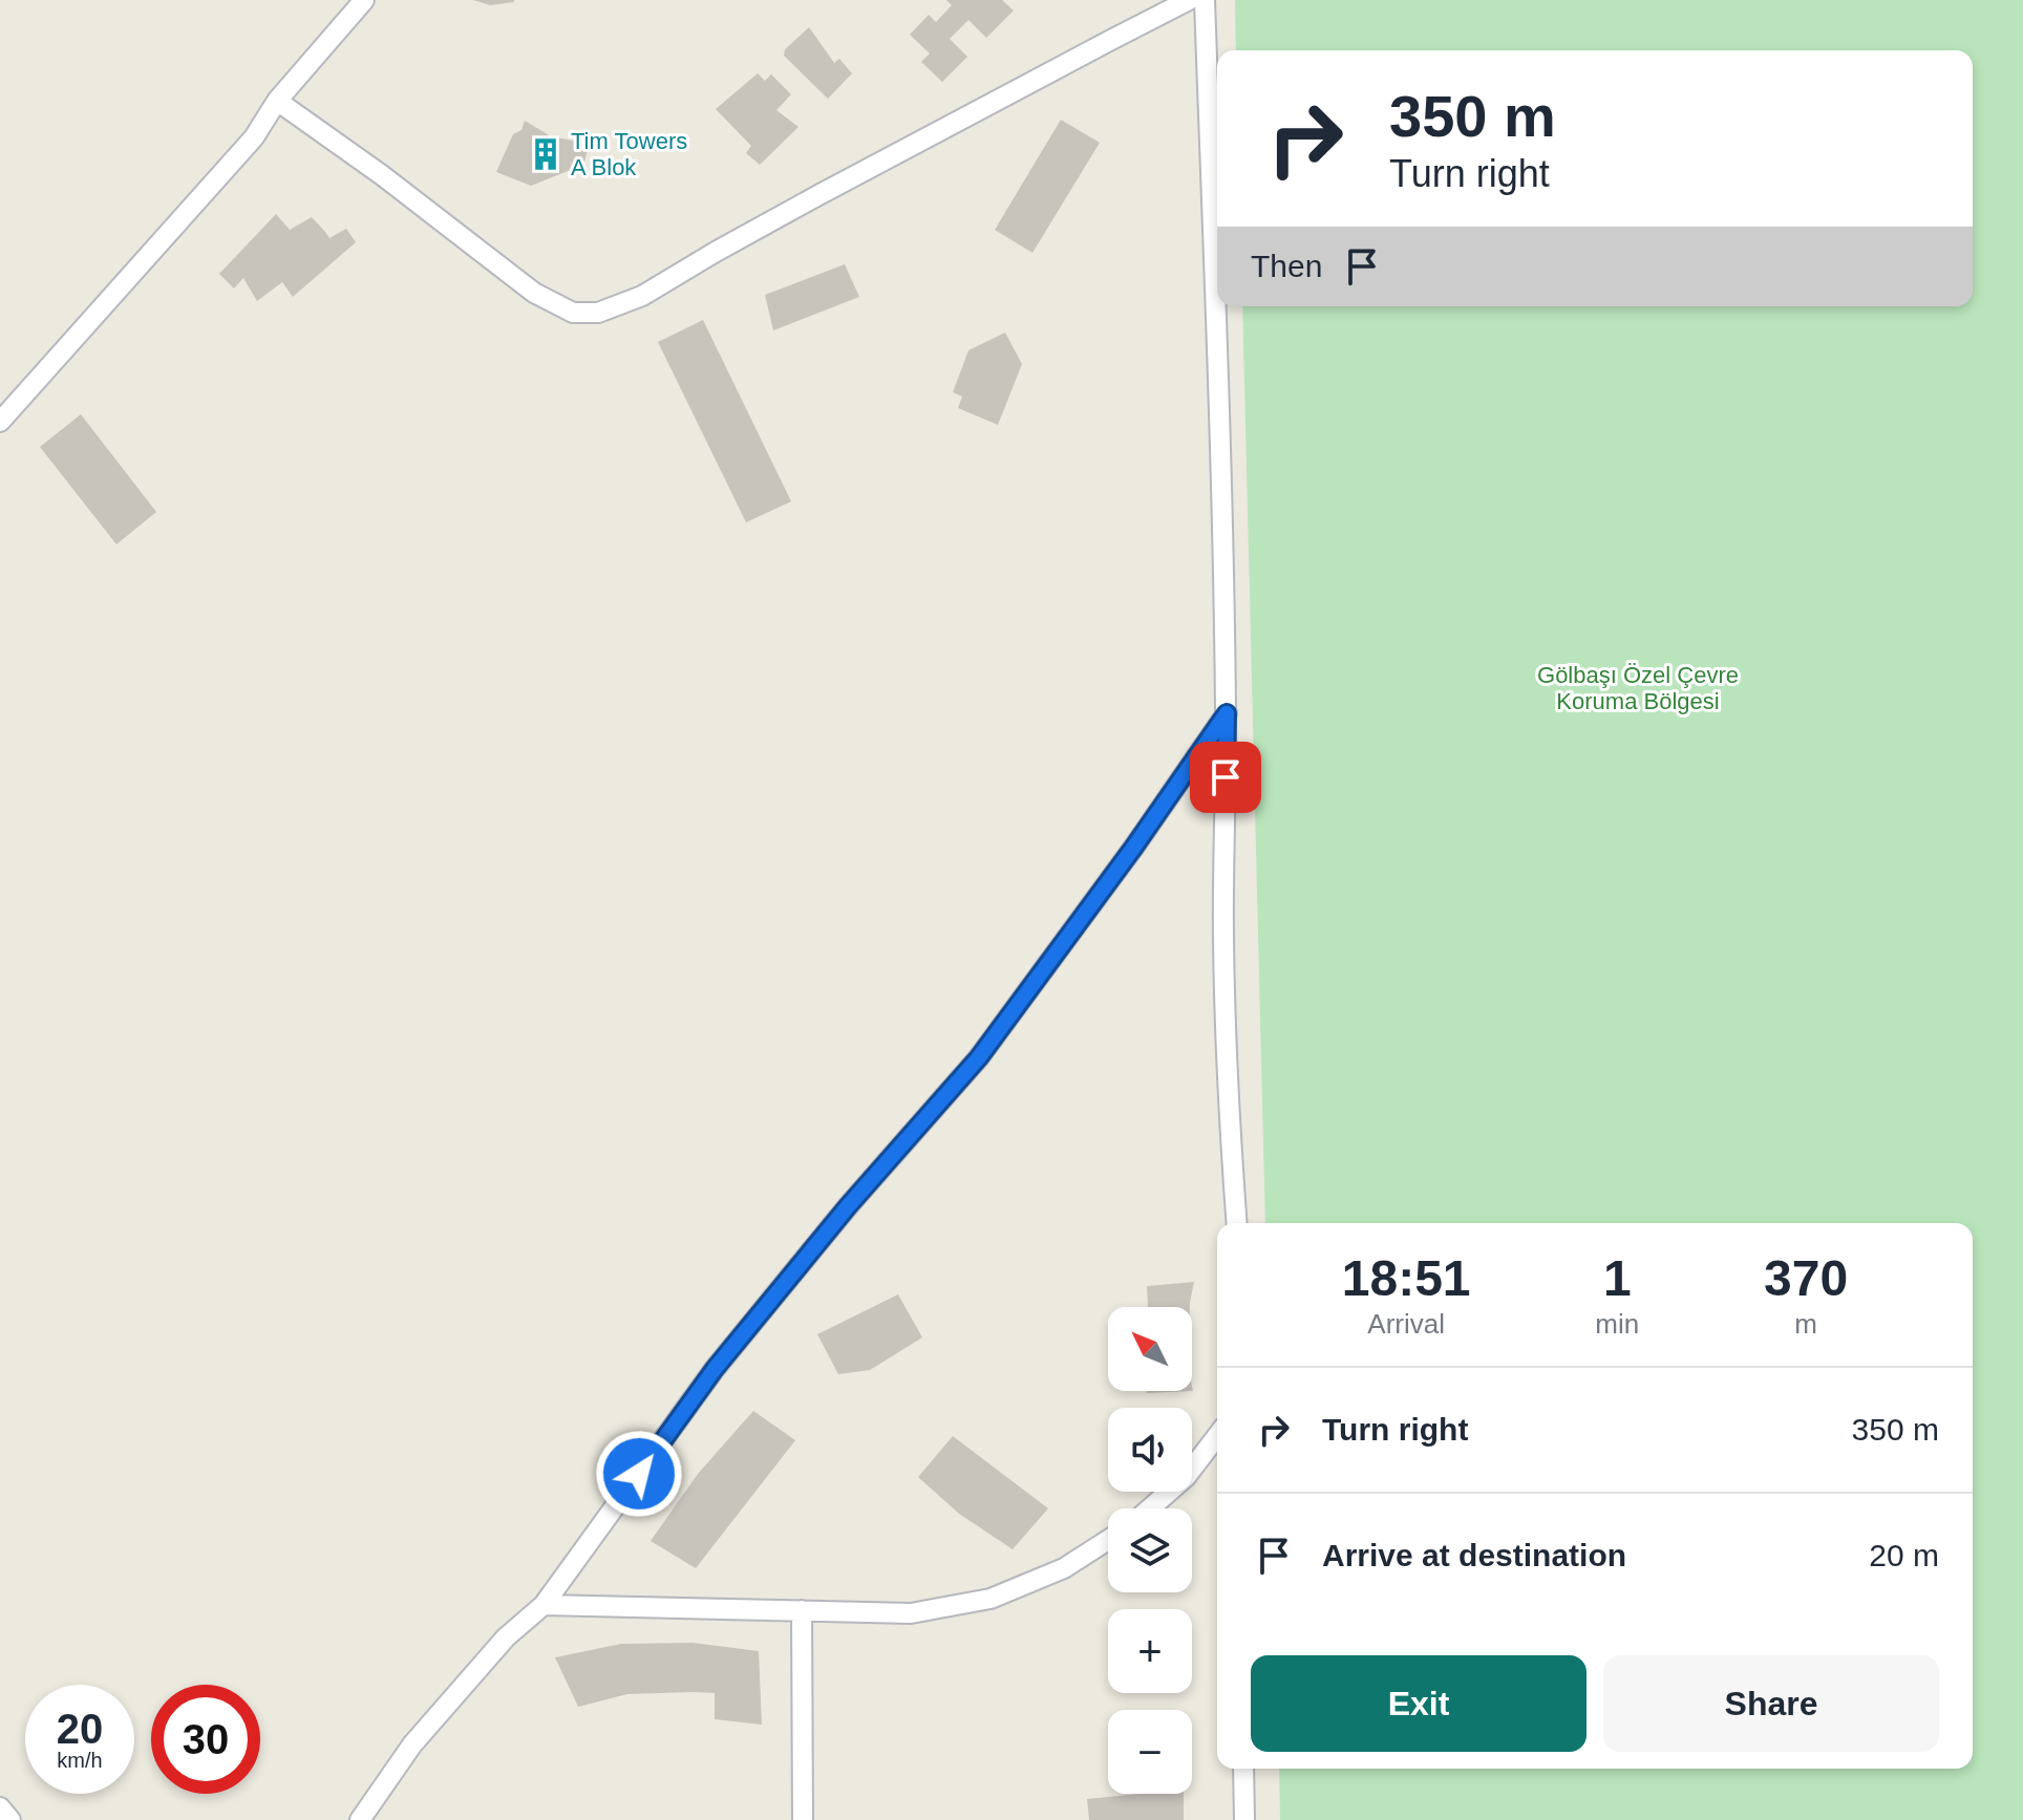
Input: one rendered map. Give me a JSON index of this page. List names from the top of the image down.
{
  "parks": ["Gölbaşı Özel Çevre Koruma Bölgesi"],
  "places": {
    "building": ["Tim Towers A Blok"]
  },
  "north": "top left",
  "page": {
    "turn": ["350 m", "Turn right"],
    "then": "Then",
    "eta": [
      "18:51",
      "Arrival",
      "1",
      "min",
      "370",
      "m"
    ],
    "map_buttons": ["+", "−"],
    "list": [
      {
        "name": "Turn right",
        "value": "350 m"
      },
      {
        "name": "Arrive at destination",
        "value": "20 m"
      }
    ],
    "buttons": ["Exit", "Share"],
    "speed": "20 km/h",
    "limit": "30"
  }
}
